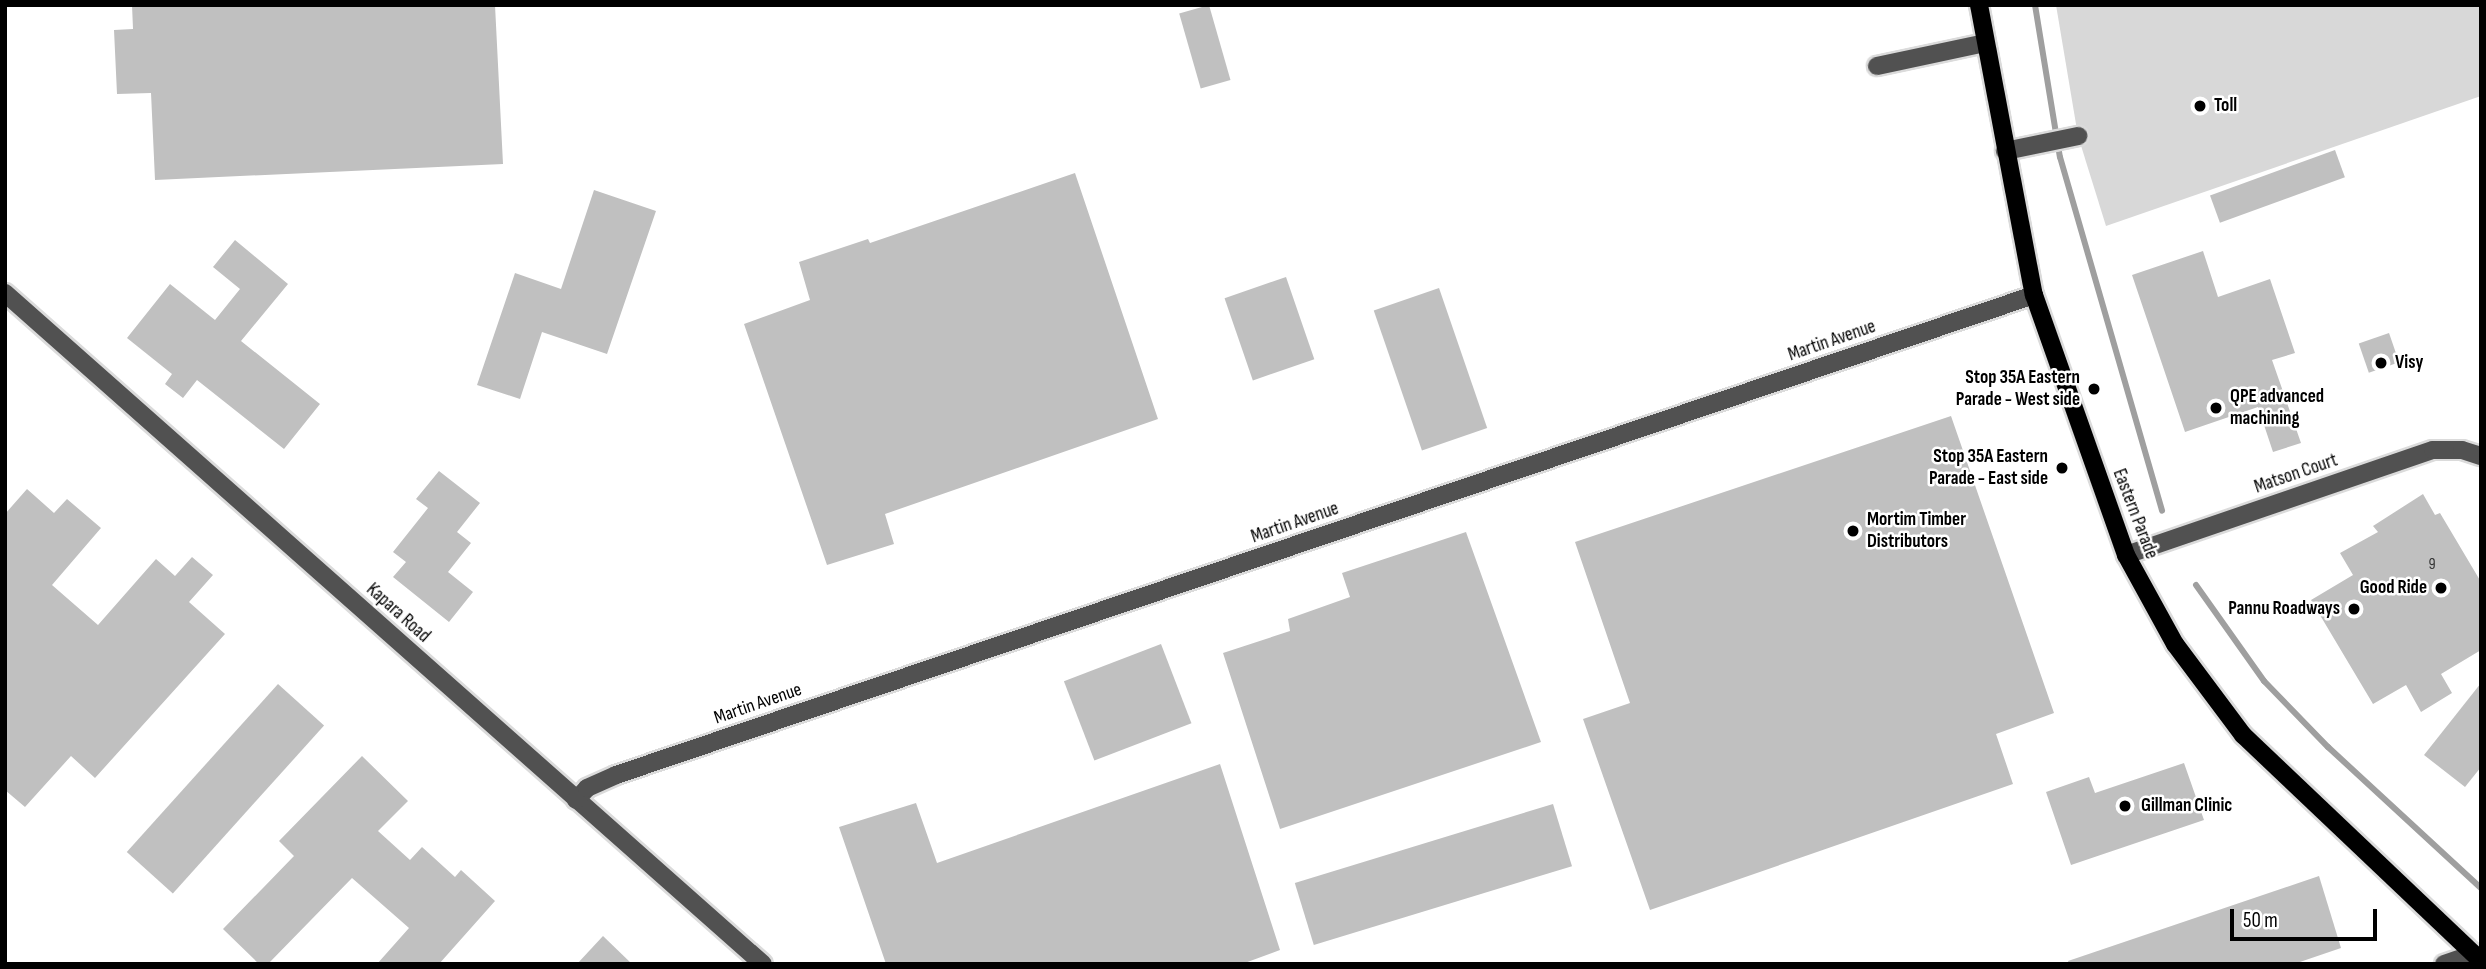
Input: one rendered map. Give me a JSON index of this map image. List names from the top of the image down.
{
  "streets": {
    "main road": ["Eastern Parade"],
    "street": ["Martin Avenue", "Matson Court", "Kapara Road"]
  },
  "crossings": [
    ["Martin Avenue", "Eastern Parade"],
    ["Martin Avenue", "Kapara Road"],
    ["Matson Court", "Eastern Parade"]
  ],
  "places": [
    "Toll",
    "Visy",
    "Stop 35A Eastern Parade - West side",
    "QPE advanced machining",
    "Stop 35A Eastern Parade - East side",
    "Mortim Timber Distributors",
    "Good Ride",
    "Pannu Roadways",
    "Gillman Clinic"
  ],
  "house_numbers": ["9"],
  "scale_bar": "50 m"
}
